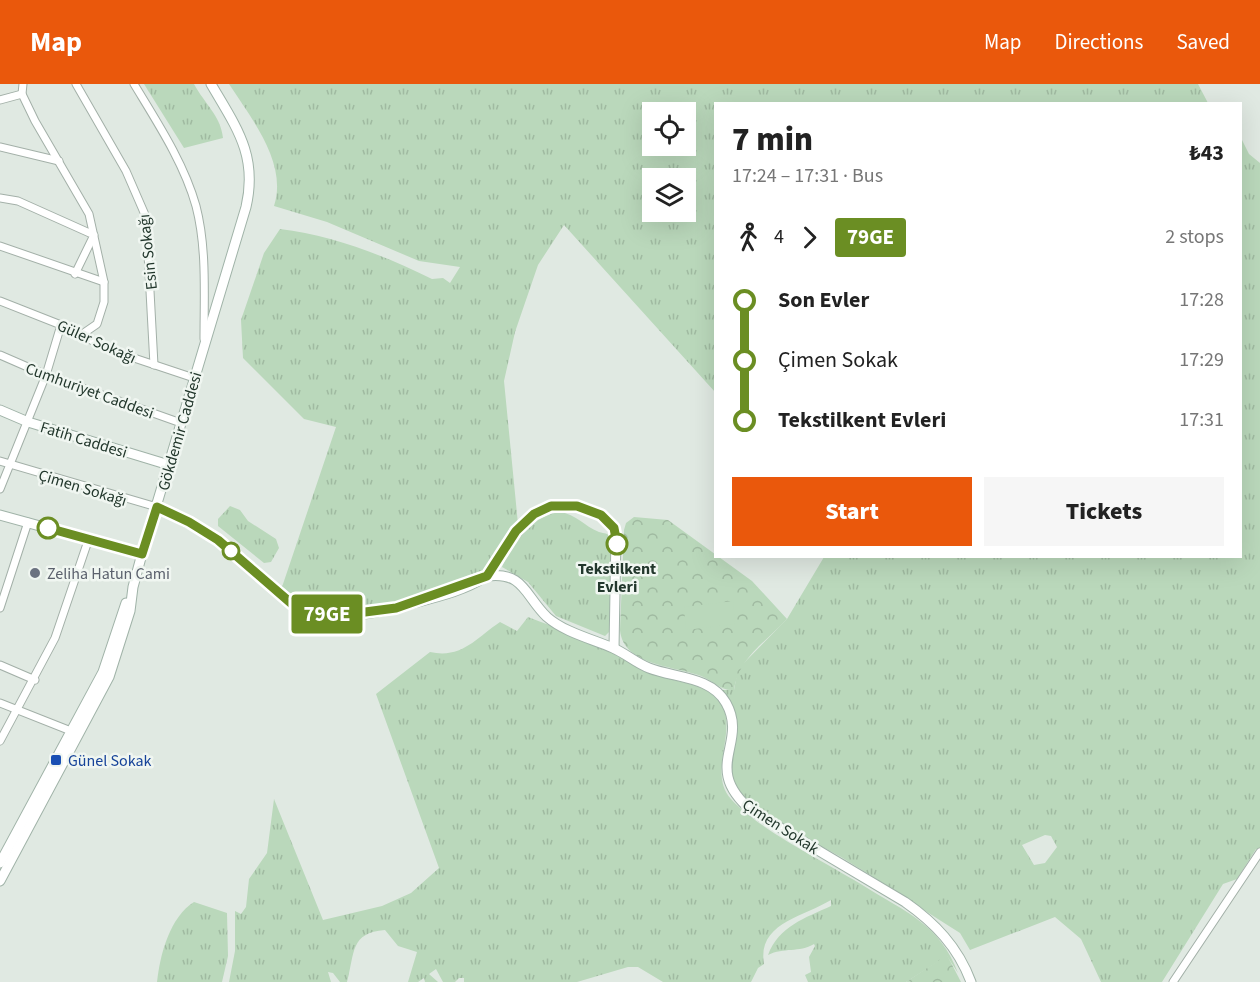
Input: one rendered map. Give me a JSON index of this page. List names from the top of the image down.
{
  "streets": {
    "main road": [
      "Gökdemir Caddesi",
      "Fatih Caddesi",
      "Çimen Sokağı",
      "Çimen Sokak"
    ],
    "street": ["Esin Sokağı", "Güler Sokağı", "Cumhuriyet Caddesi"]
  },
  "crossings": [
    ["Esin Sokağı", "Güler Sokağı"],
    ["Güler Sokağı", "Gökdemir Caddesi"],
    ["Cumhuriyet Caddesi", "Gökdemir Caddesi"],
    ["Gökdemir Caddesi", "Fatih Caddesi"],
    ["Gökdemir Caddesi", "Çimen Sokağı"],
    ["Çimen Sokağı", "Çimen Sokak"]
  ],
  "places": {
    "other": ["Tekstilkent Evleri", "Zeliha Hatun Cami"],
    "transit": ["Günel Sokak"]
  },
  "lines": ["bus line 79GE"],
  "page": {
    "header": "Map",
    "nav": ["Map", "Directions", "Saved"],
    "on_map": "79GE",
    "heading": ["7 min", "17:24 – 17:31 · Bus", "₺43"],
    "legs": ["4", "79GE", "2 stops"],
    "list": [
      {
        "name": "Son Evler",
        "value": "17:28"
      },
      {
        "name": "Çimen Sokak",
        "value": "17:29"
      },
      {
        "name": "Tekstilkent Evleri",
        "value": "17:31"
      }
    ],
    "buttons": ["Start", "Tickets"]
  }
}
